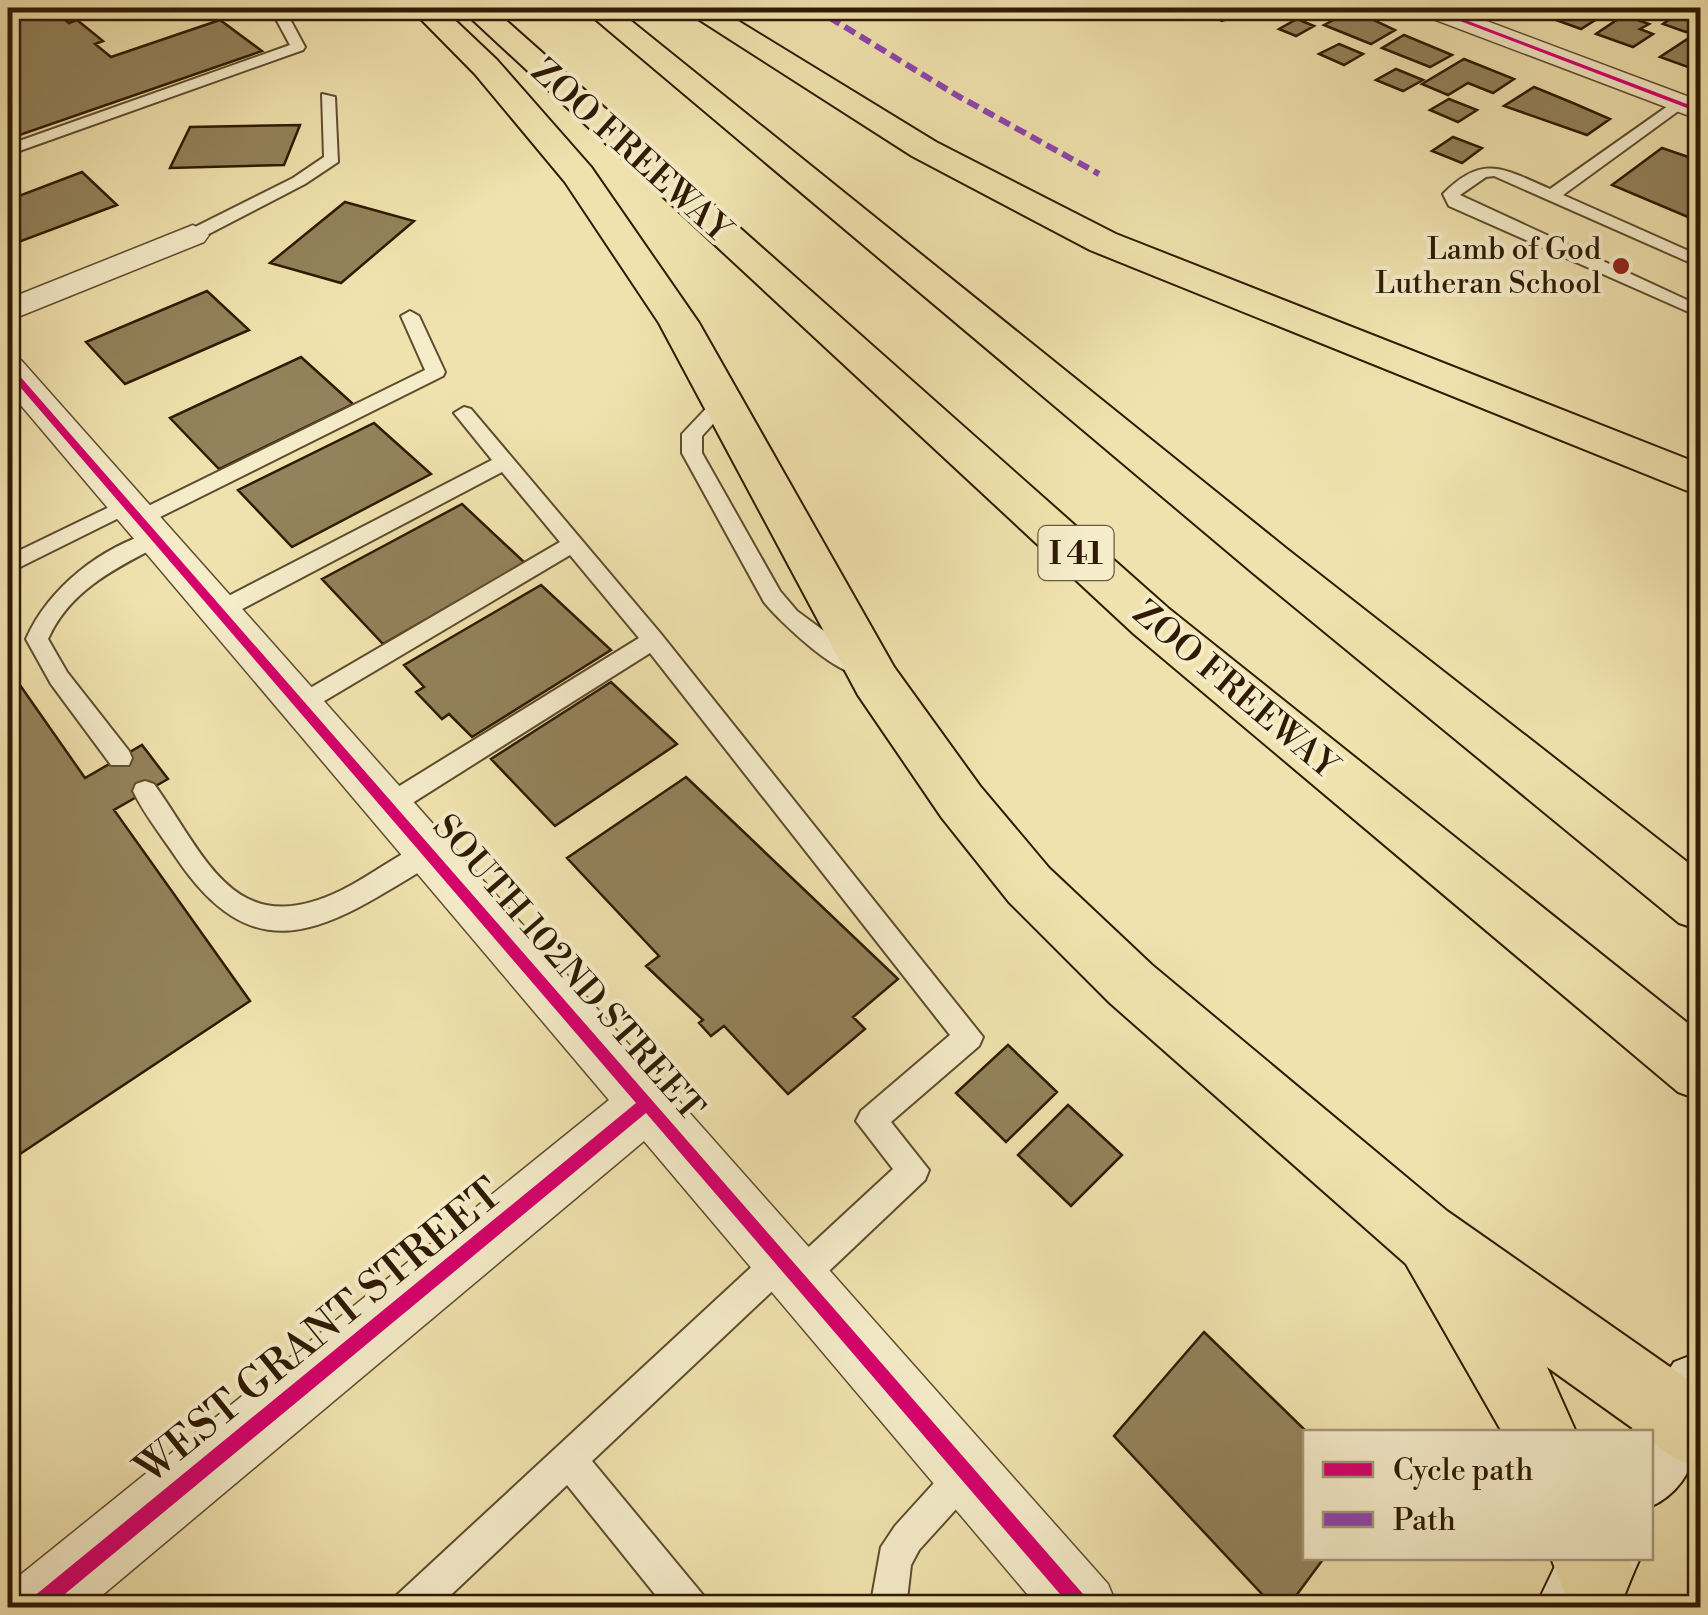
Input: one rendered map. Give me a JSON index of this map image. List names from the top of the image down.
{
  "streets": {
    "highway": ["ZOO FREEWAY", "I 41"],
    "street": ["SOUTH 102ND STREET", "WEST GRANT STREET"]
  },
  "crossings": [
    ["SOUTH 102ND STREET", "WEST GRANT STREET"]
  ],
  "places": ["Lamb of God Lutheran School"],
  "legend": ["Cycle path", "Path"]
}
